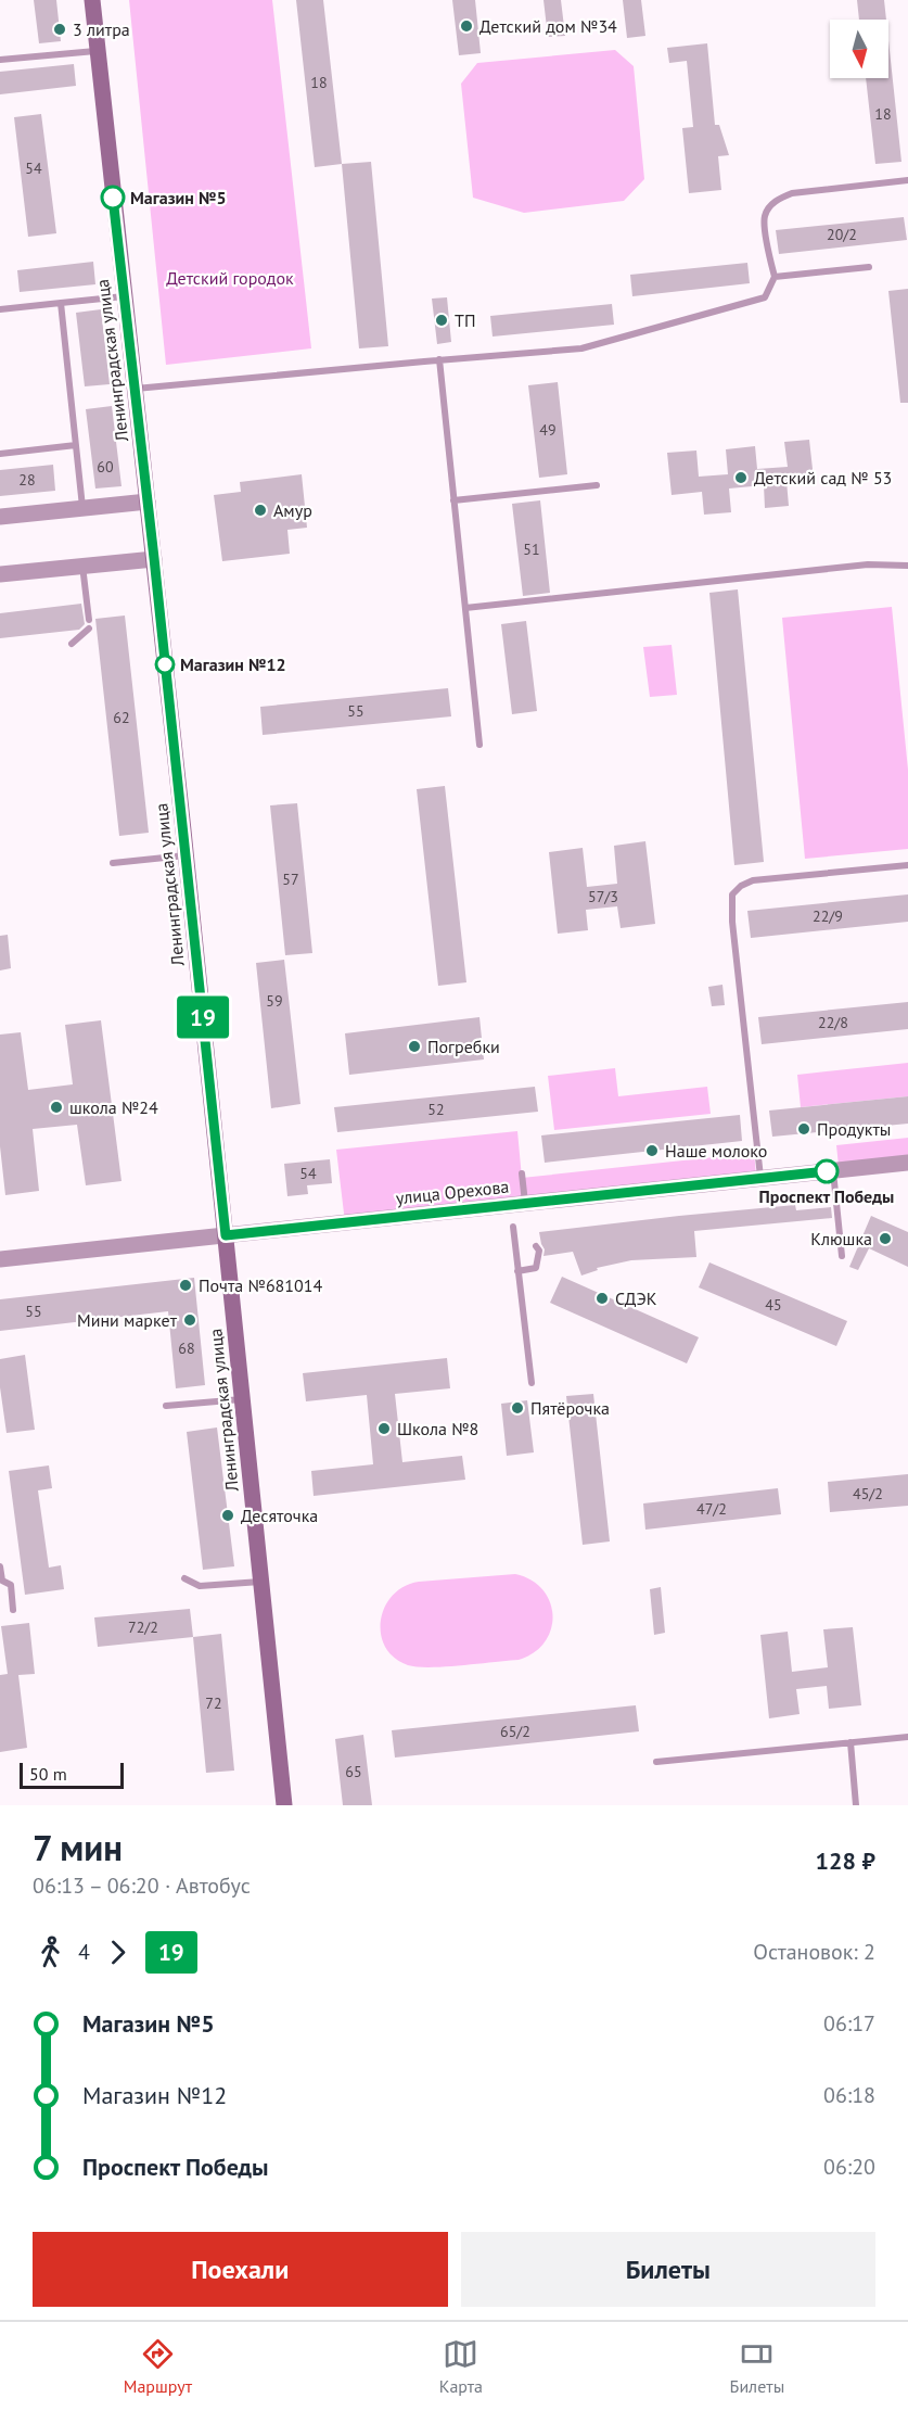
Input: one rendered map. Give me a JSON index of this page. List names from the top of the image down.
{
  "streets": {
    "main road": ["Ленинградская улица"],
    "street": ["улица Орехова"]
  },
  "crossings": [
    ["Ленинградская улица", "улица Орехова"]
  ],
  "parks": ["Детский городок"],
  "places": [
    "Детский дом №34",
    "3 литра",
    "Магазин №5",
    "ТП",
    "Детский сад № 53",
    "Амур",
    "Магазин №12",
    "Погребки",
    "школа №24",
    "Продукты",
    "Наше молоко",
    "Проспект Победы",
    "Клюшка",
    "Почта №681014",
    "СДЭК",
    "Мини маркет",
    "Пятёрочка",
    "Школа №8",
    "Десяточка"
  ],
  "lines": ["bus line 19"],
  "house_numbers": [
    "18",
    "18",
    "54",
    "20/2",
    "49",
    "60",
    "28",
    "51",
    "55",
    "62",
    "57",
    "57/3",
    "22/9",
    "59",
    "22/8",
    "52",
    "54",
    "45",
    "55",
    "68",
    "45/2",
    "47/2",
    "72/2",
    "72",
    "65/2",
    "65"
  ],
  "scale_bar": "50 m",
  "north": "bottom",
  "page": {
    "on_map": "19",
    "scale": "50 m",
    "heading": ["7 мин", "06:13 – 06:20 · Автобус", "128 ₽"],
    "legs": ["4", "19", "Остановок: 2"],
    "list": [
      {
        "name": "Магазин №5",
        "value": "06:17"
      },
      {
        "name": "Магазин №12",
        "value": "06:18"
      },
      {
        "name": "Проспект Победы",
        "value": "06:20"
      }
    ],
    "buttons": ["Поехали", "Билеты"],
    "tabs": ["Маршрут", "Карта", "Билеты"]
  }
}
